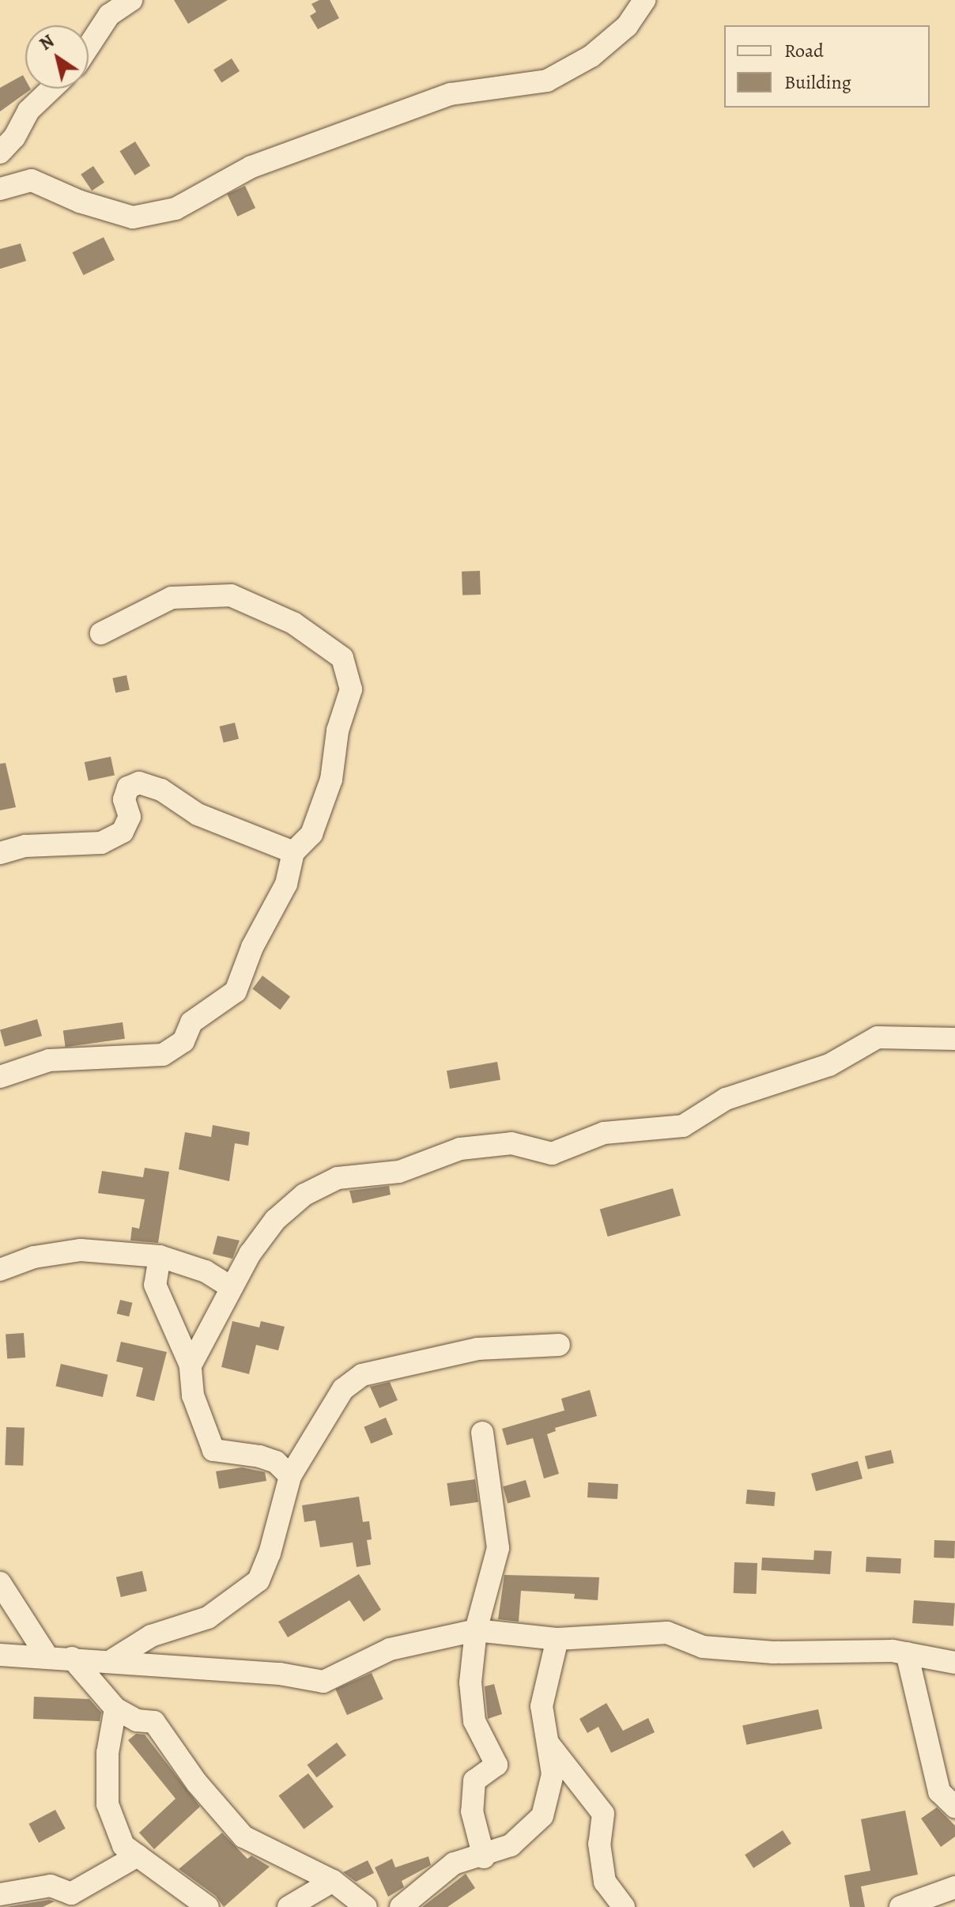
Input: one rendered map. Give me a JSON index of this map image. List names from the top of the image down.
{
  "legend": ["Road", "Building"],
  "north": "top left"
}
